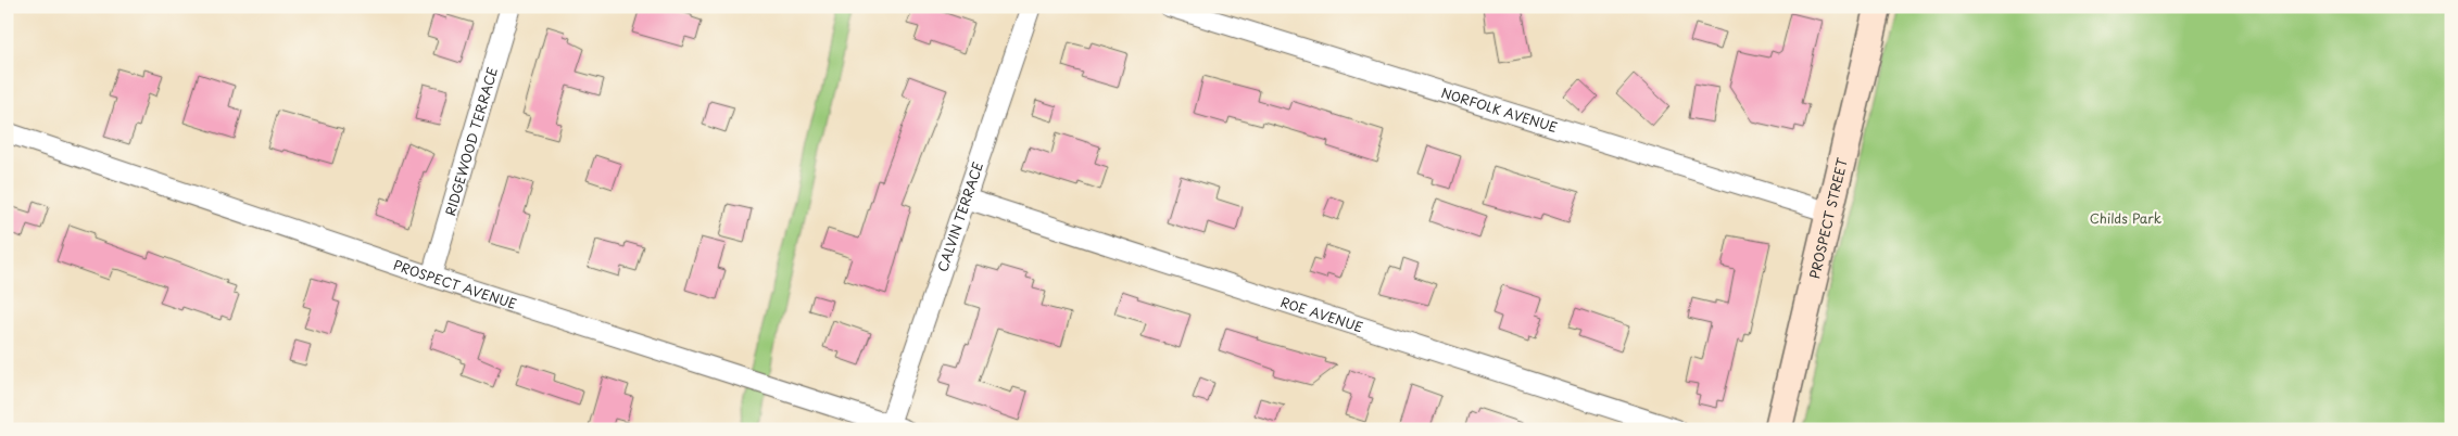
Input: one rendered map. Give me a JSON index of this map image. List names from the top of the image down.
{
  "streets": {
    "main road": ["PROSPECT STREET"],
    "street": [
      "NORFOLK AVENUE",
      "RIDGEWOOD TERRACE",
      "CALVIN TERRACE",
      "PROSPECT AVENUE",
      "ROE AVENUE"
    ]
  },
  "crossings": [
    ["NORFOLK AVENUE", "PROSPECT STREET"],
    ["RIDGEWOOD TERRACE", "PROSPECT AVENUE"],
    ["CALVIN TERRACE", "PROSPECT AVENUE"],
    ["CALVIN TERRACE", "ROE AVENUE"]
  ],
  "parks": ["Childs Park"]
}
